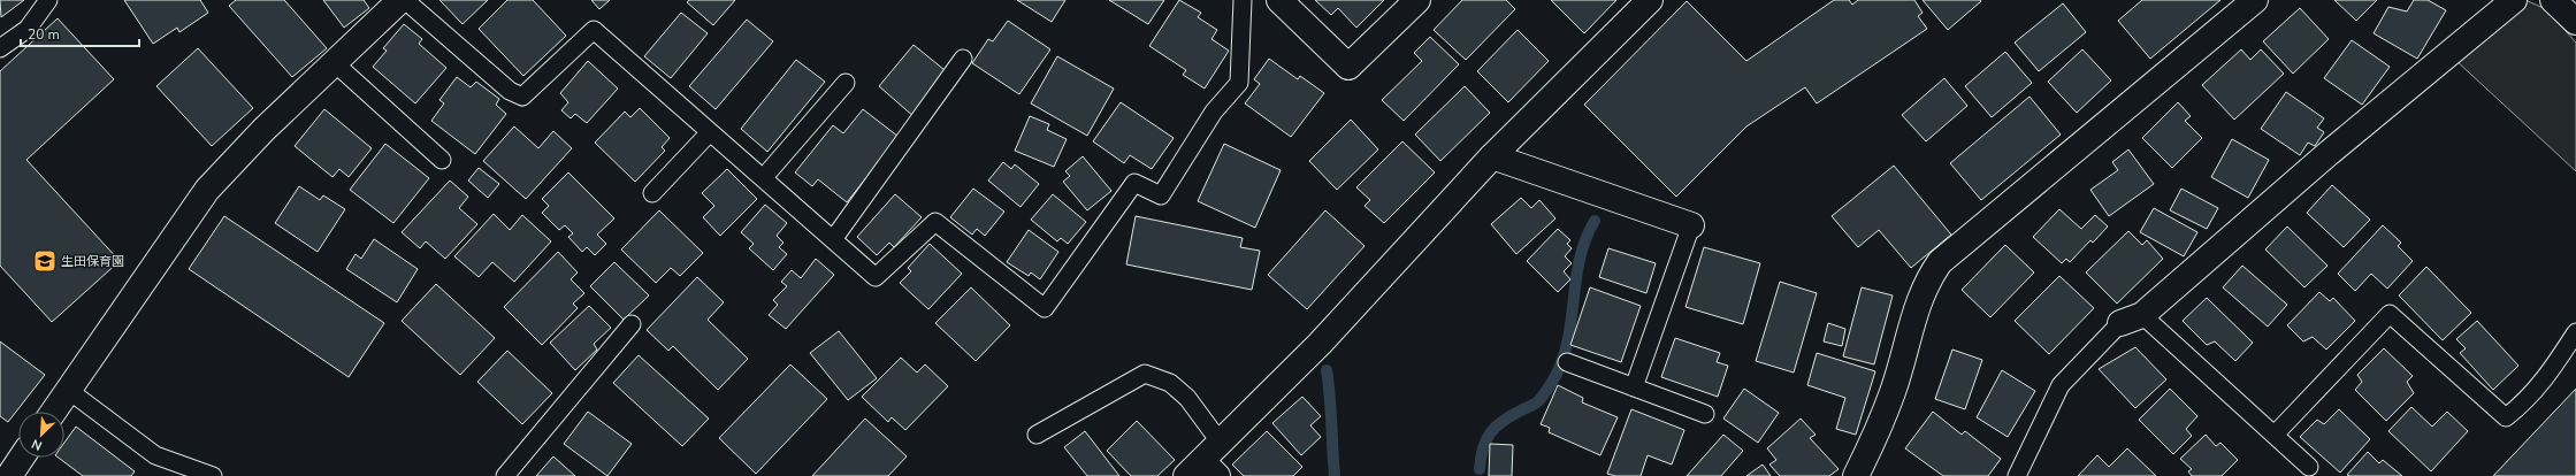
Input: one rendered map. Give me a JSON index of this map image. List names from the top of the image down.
{
  "places": {
    "school or university": ["生田保育園"]
  },
  "scale_bar": "20 m",
  "north": "bottom left"
}
